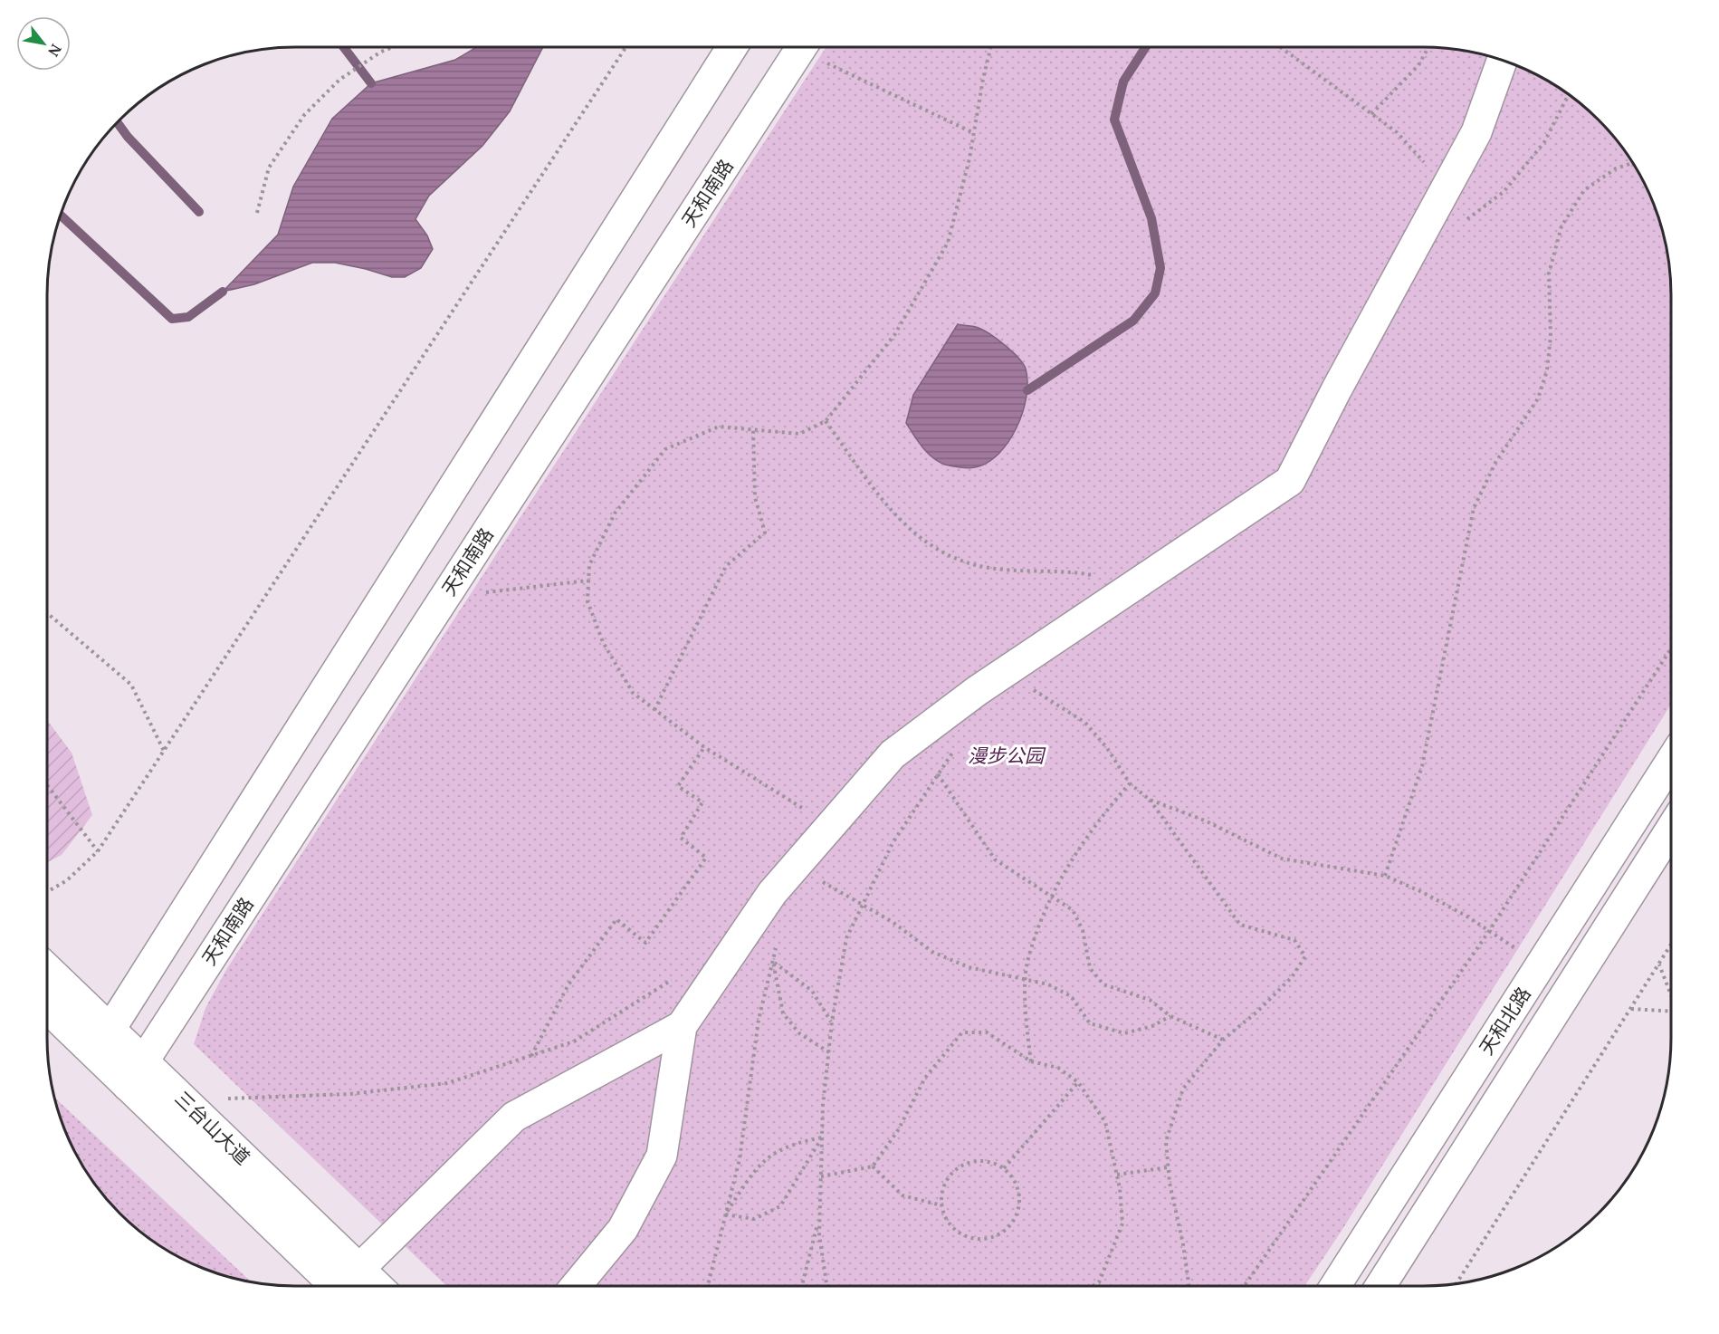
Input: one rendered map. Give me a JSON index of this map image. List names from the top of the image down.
{
  "streets": {
    "street": ["天和南路", "天和北路", "三台山大道"]
  },
  "crossings": [
    ["天和南路", "三台山大道"]
  ],
  "parks": ["漫步公园"],
  "north": "bottom right"
}
